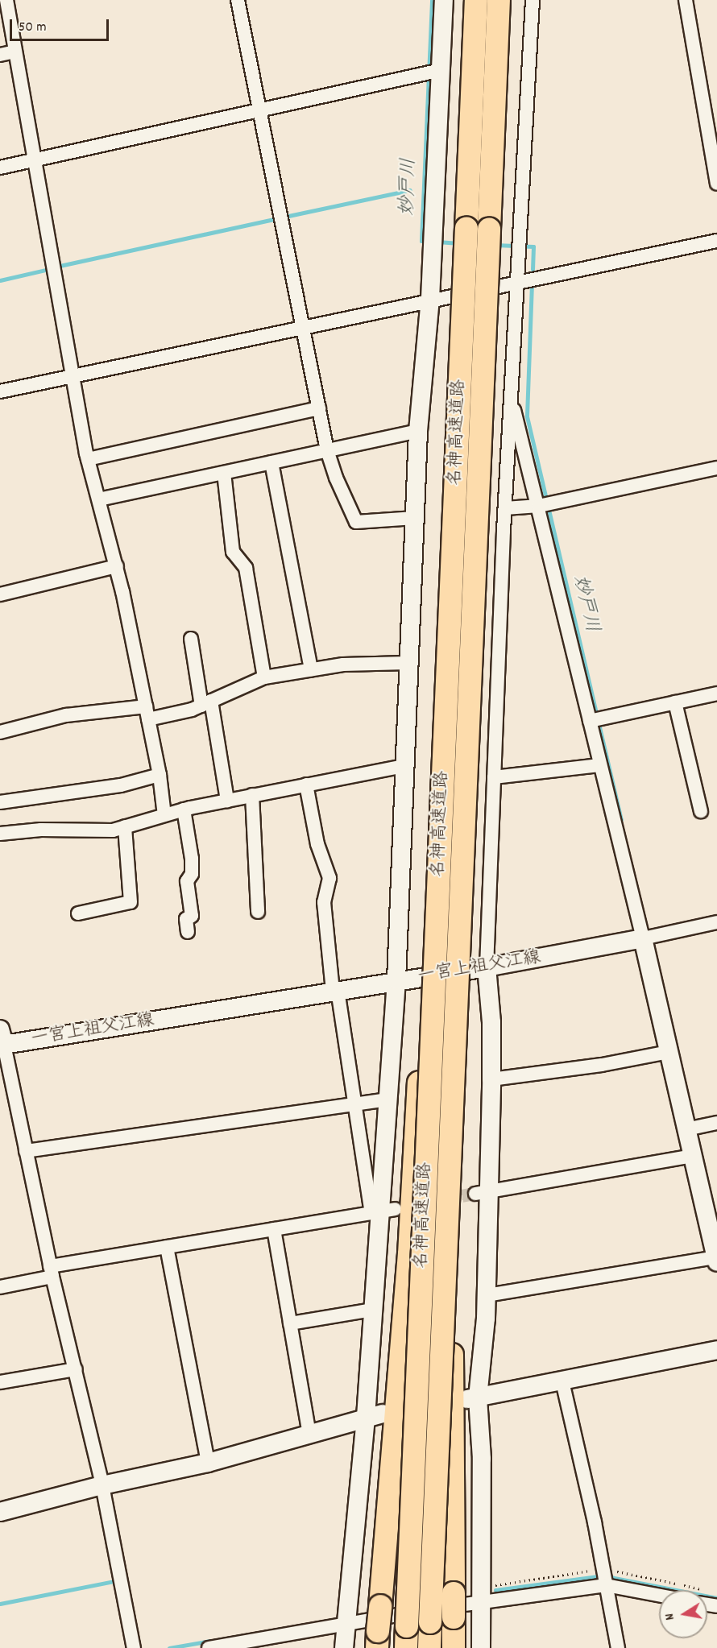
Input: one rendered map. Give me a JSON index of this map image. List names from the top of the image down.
{
  "streets": {
    "highway": ["名神高速道路"],
    "street": ["一宮上祖父江線"]
  },
  "water": ["妙戸川"],
  "scale_bar": "50 m",
  "north": "left"
}
